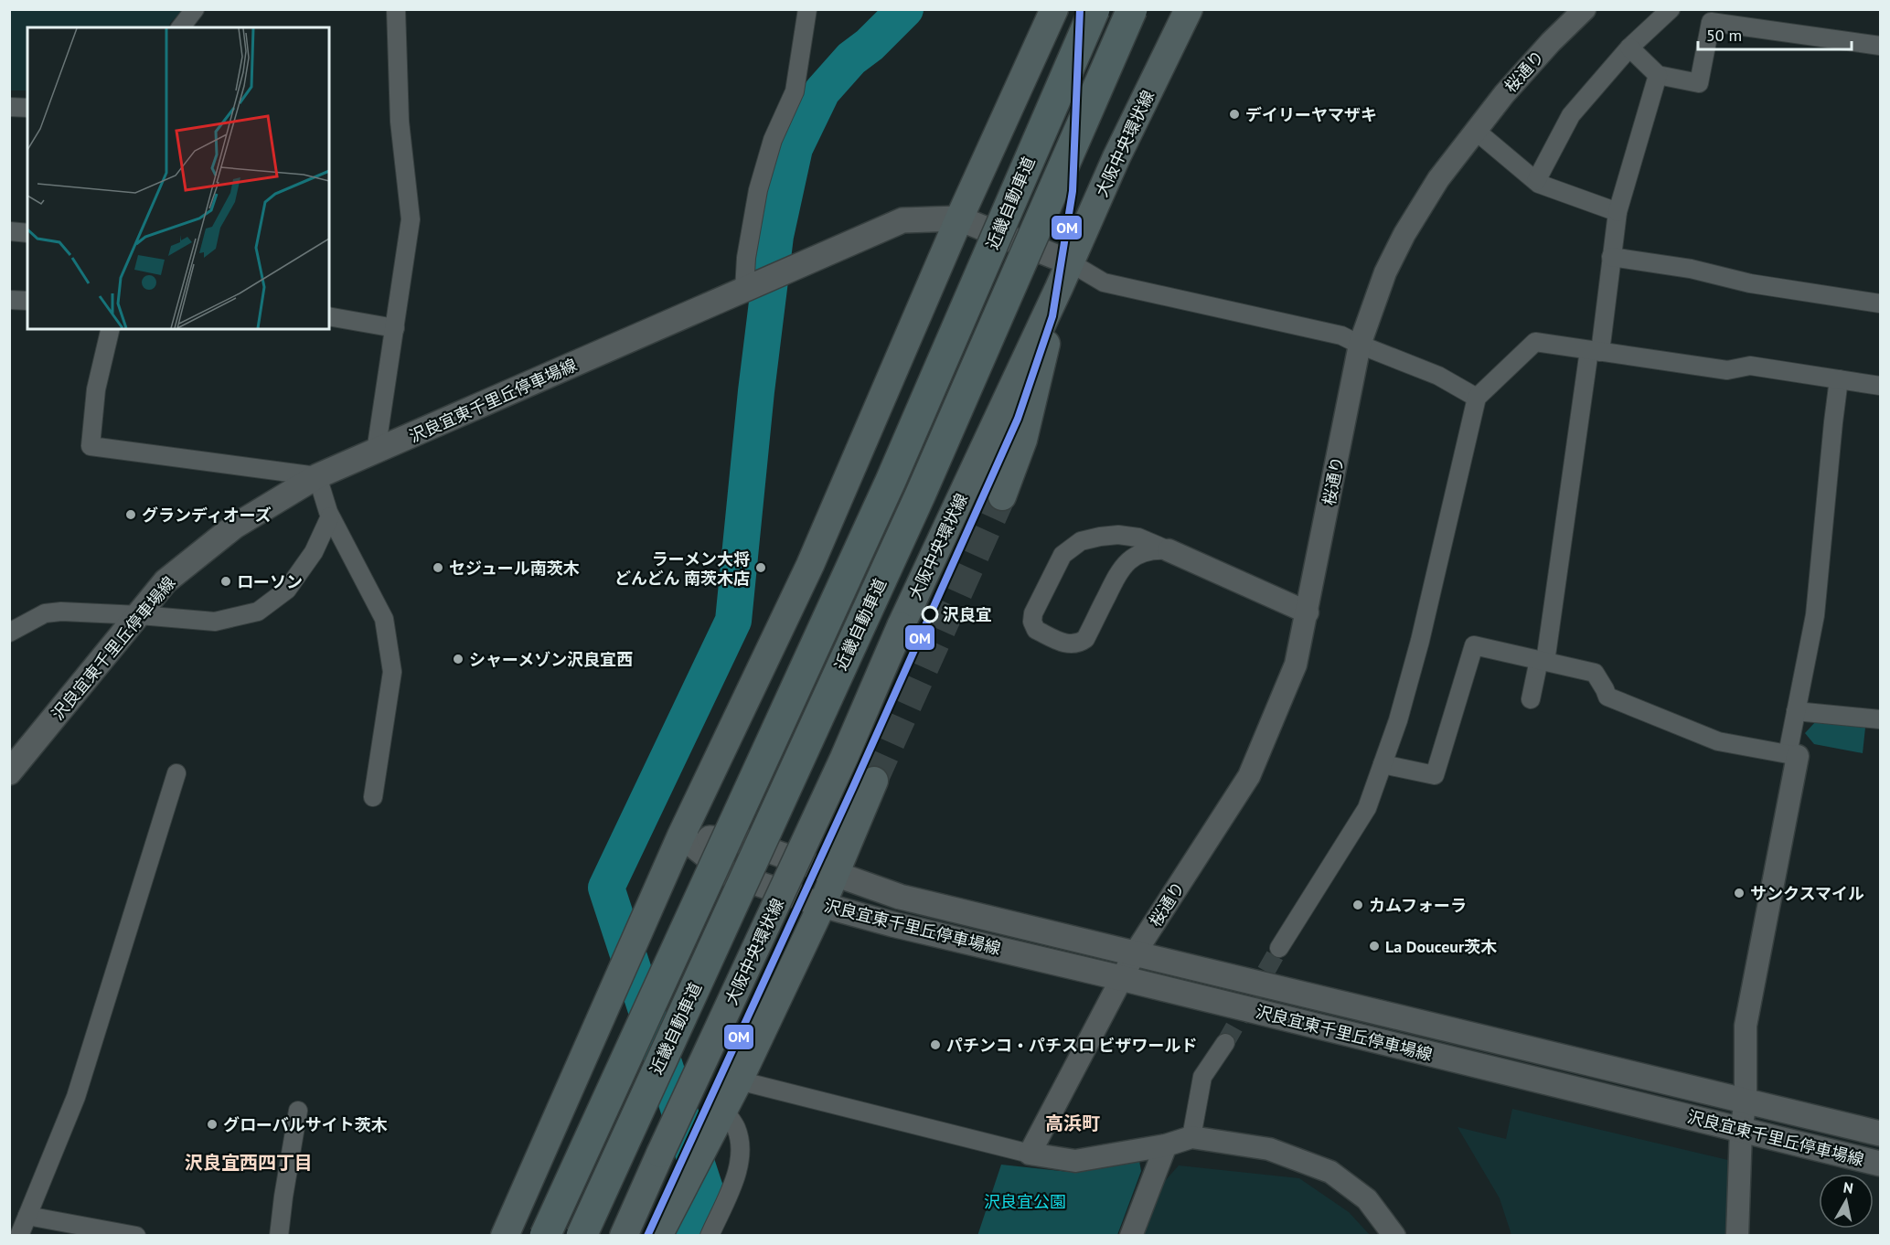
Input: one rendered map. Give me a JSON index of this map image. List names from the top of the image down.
{
  "streets": {
    "highway": ["近畿自動車道"],
    "main road": ["大阪中央環状線", "沢良宜東千里丘停車場線"],
    "street": ["桜通り"]
  },
  "crossings": [
    ["桜通り", "沢良宜東千里丘停車場線"],
    ["大阪中央環状線", "沢良宜東千里丘停車場線"]
  ],
  "districts": ["高浜町", "沢良宜西四丁目"],
  "parks": ["沢良宜公園"],
  "places": [
    "デイリーヤマザキ",
    "グランディオーズ",
    "セジュール南茨木",
    "ラーメン大将 どんどん 南茨木店",
    "ローソン",
    "沢良宜",
    "シャーメゾン沢良宜西",
    "サンクスマイル",
    "カムフォーラ",
    "La Douceur茨木",
    "パチンコ・パチスロ ビザワールド",
    "グローバルサイト茨木"
  ],
  "lines": ["transit line OM"],
  "scale_bar": "50 m",
  "north": "top"
}
